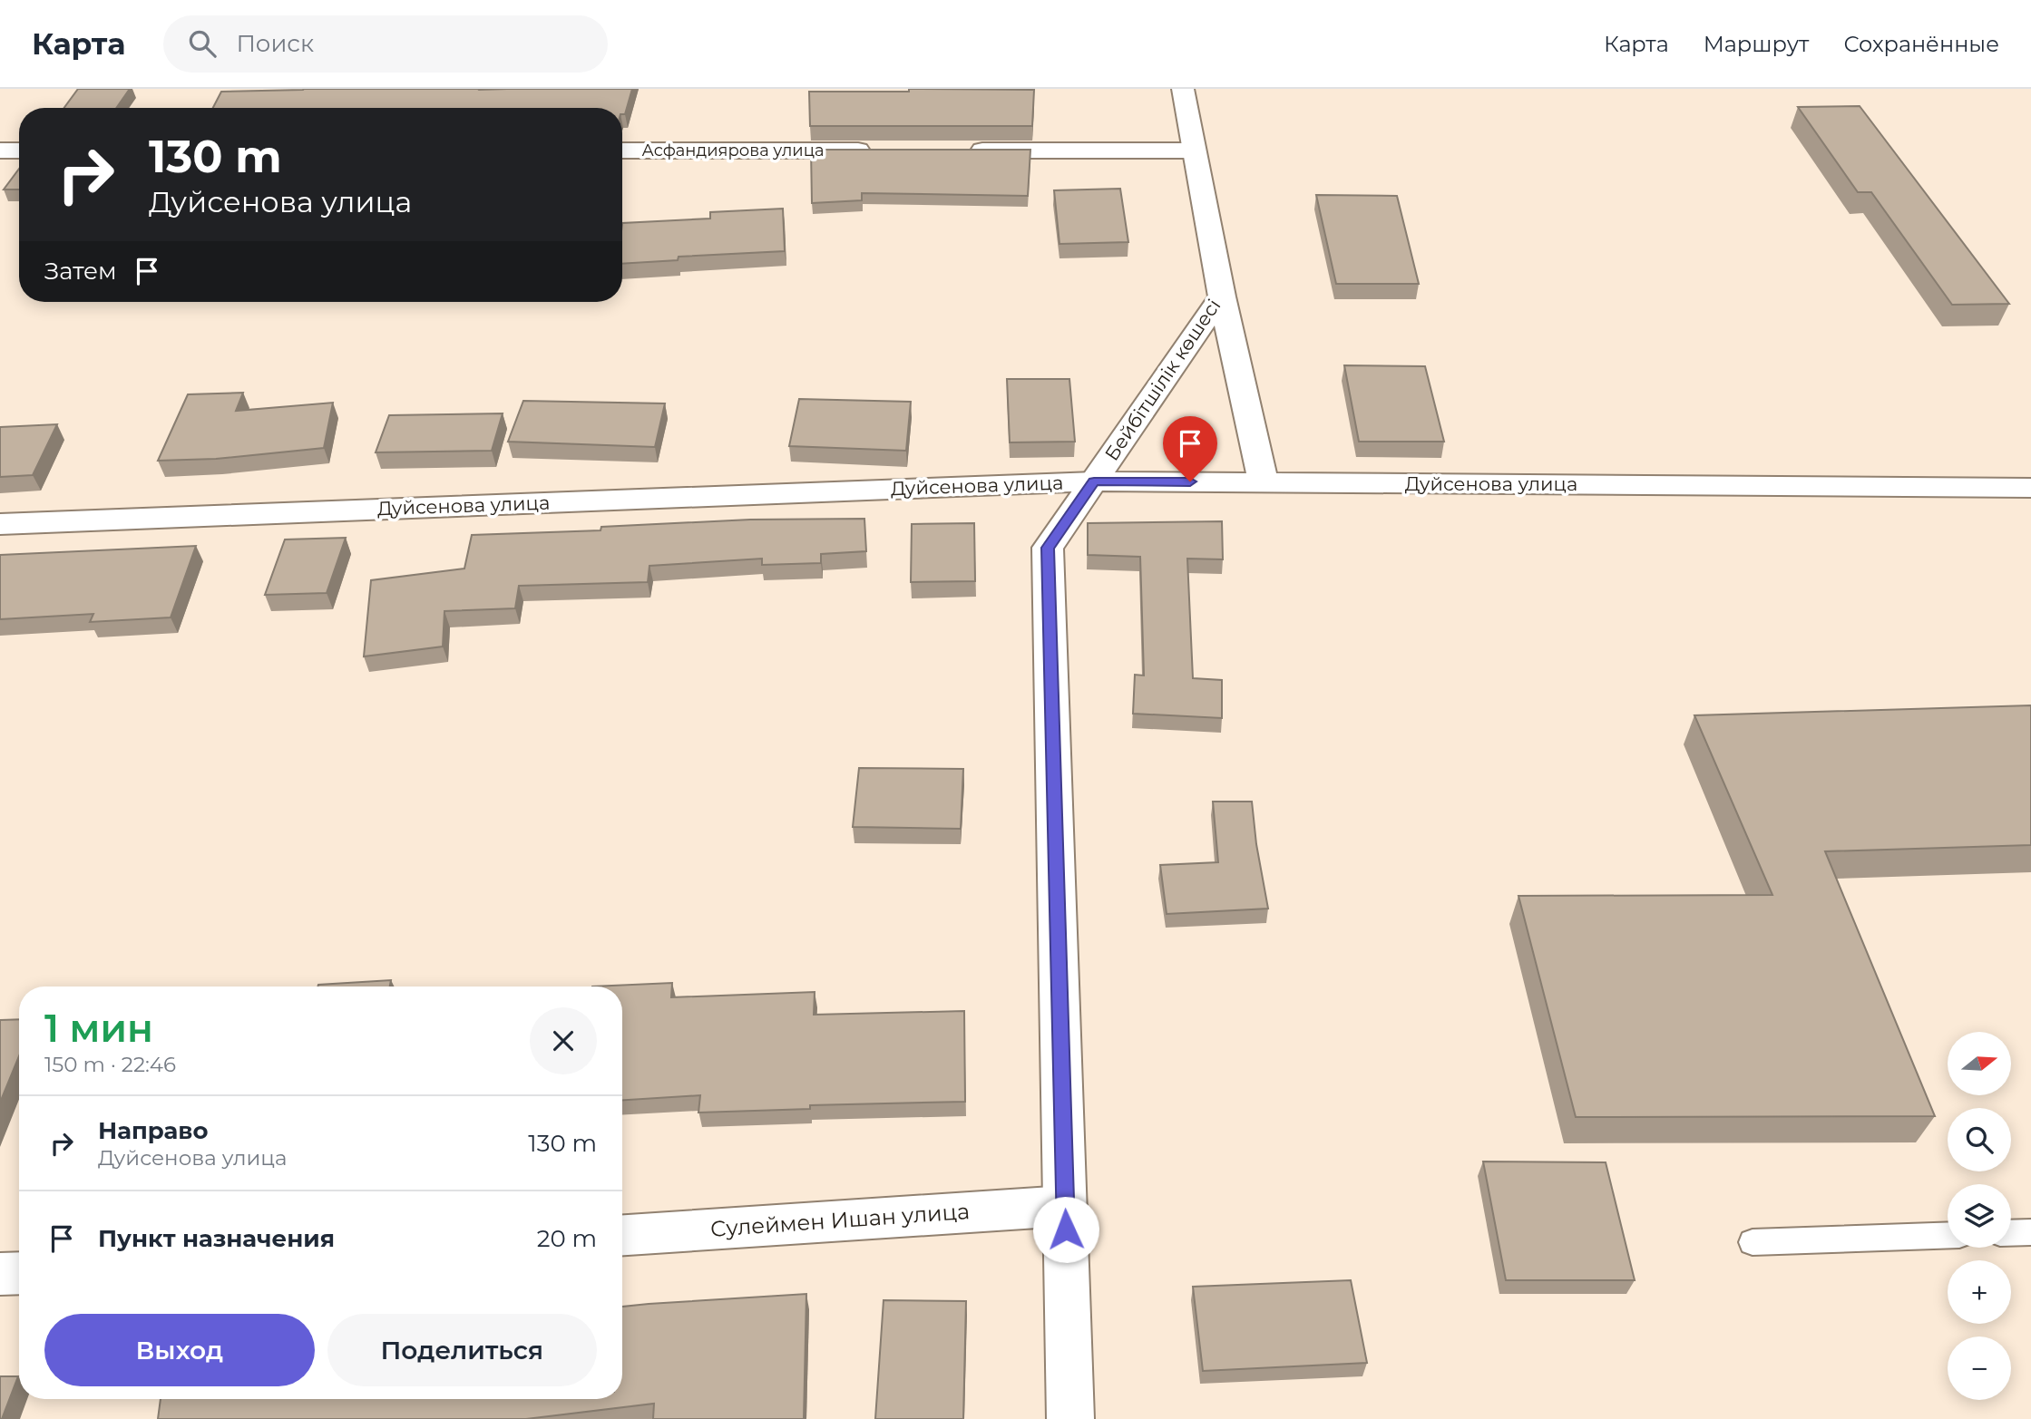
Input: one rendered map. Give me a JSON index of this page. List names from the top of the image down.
{
  "streets": {
    "street": [
      "Асфандиярова улица",
      "Бейбітшілік көшесі",
      "Дуйсенова улица",
      "Сулеймен Ишан улица"
    ]
  },
  "crossings": [
    ["Бейбітшілік көшесі", "Дуйсенова улица"],
    ["Бейбітшілік көшесі", "Сулеймен Ишан улица"]
  ],
  "north": "right",
  "page": {
    "header": "Карта",
    "search": "Поиск",
    "nav": ["Карта", "Маршрут", "Сохранённые"],
    "turn": ["130 m", "Дуйсенова улица"],
    "then": "Затем",
    "heading": ["1 мин", "150 m · 22:46"],
    "map_buttons": ["+", "−"],
    "list": [
      {
        "name": "Направо",
        "note": "Дуйсенова улица",
        "value": "130 m"
      },
      {
        "name": "Пункт назначения",
        "value": "20 m"
      }
    ],
    "buttons": ["Выход", "Поделиться"]
  }
}
